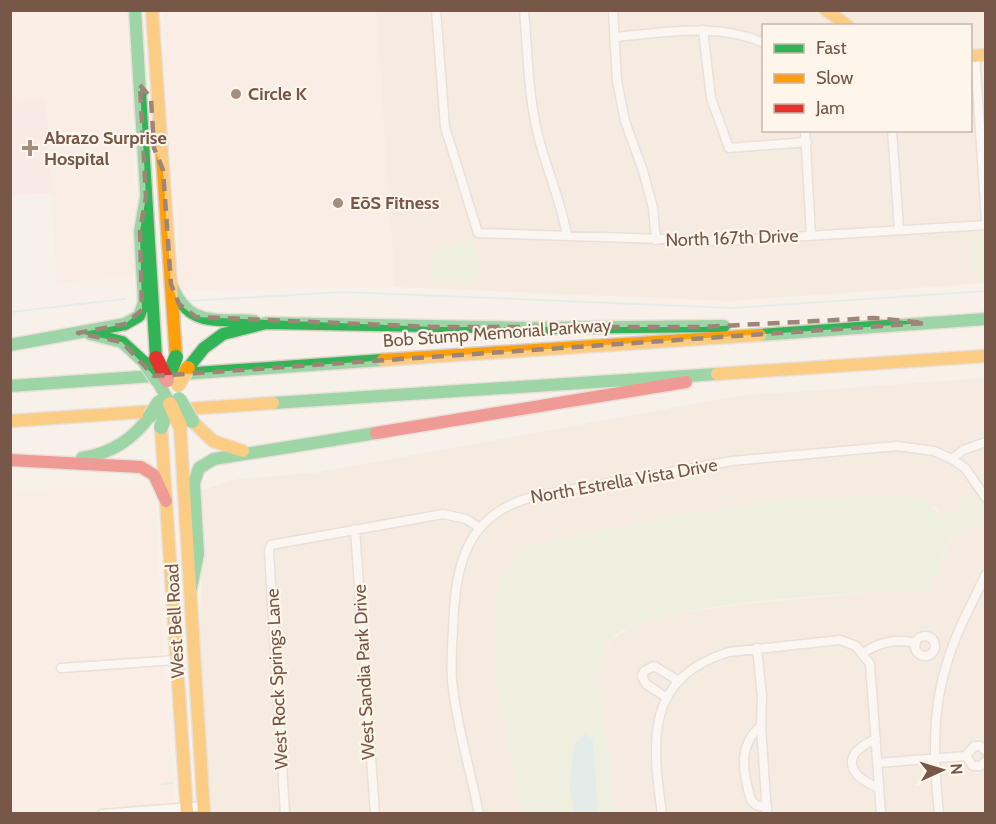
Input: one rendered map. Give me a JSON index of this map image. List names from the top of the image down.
{
  "streets": {
    "main road": ["Bob Stump Memorial Parkway", "West Bell Road"],
    "street": [
      "North 167th Drive",
      "North Estrella Vista Drive",
      "West Sandia Park Drive",
      "West Rock Springs Lane"
    ]
  },
  "crossings": [
    ["West Sandia Park Drive", "West Rock Springs Lane"]
  ],
  "places": {
    "other": ["Circle K", "EōS Fitness"],
    "health": ["Abrazo Surprise Hospital"]
  },
  "legend": ["Fast", "Slow", "Jam"],
  "north": "right"
}
